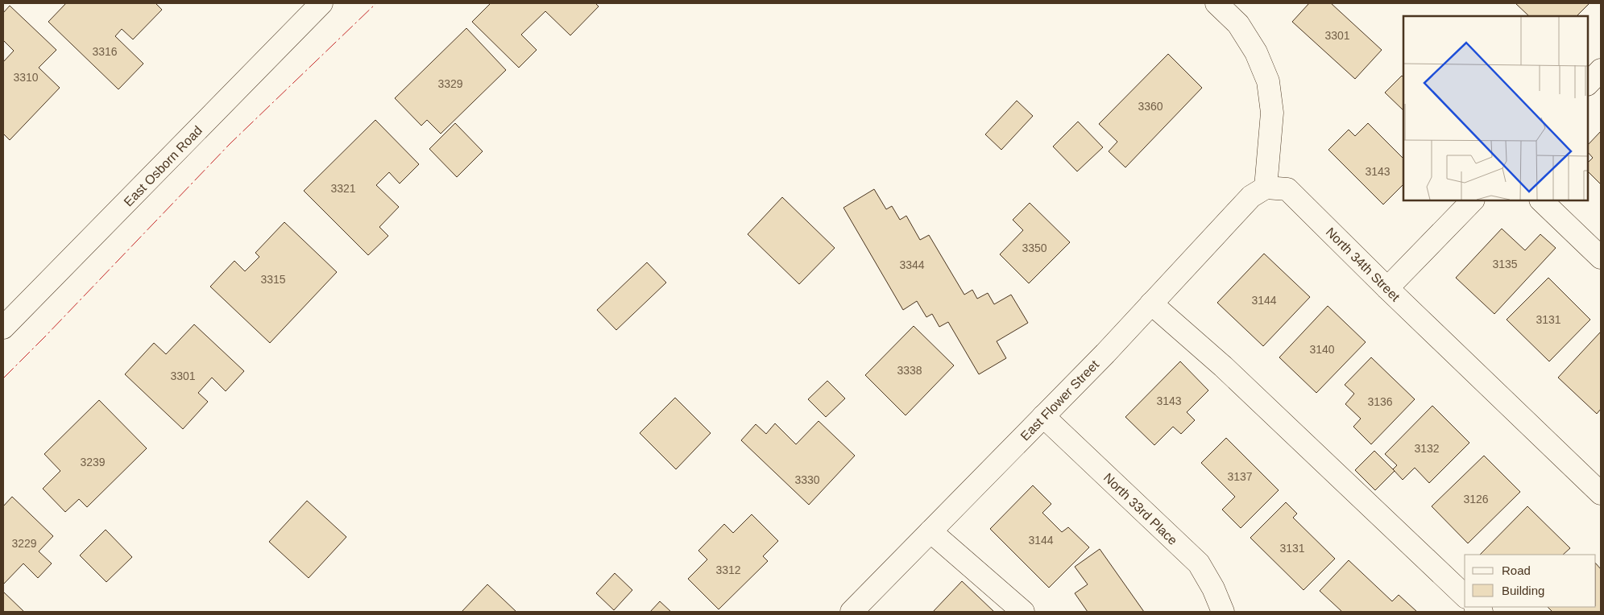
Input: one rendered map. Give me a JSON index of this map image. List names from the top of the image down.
{
  "streets": {
    "street": [
      "East Osborn Road",
      "North 34th Street",
      "East Flower Street",
      "North 33rd Place"
    ]
  },
  "crossings": [
    ["North 34th Street", "East Flower Street"],
    ["East Flower Street", "North 33rd Place"]
  ],
  "house_numbers": [
    "3301",
    "3316",
    "3310",
    "3329",
    "3360",
    "3143",
    "3321",
    "3350",
    "3135",
    "3344",
    "3315",
    "3144",
    "3131",
    "3140",
    "3338",
    "3301",
    "3143",
    "3136",
    "3132",
    "3239",
    "3137",
    "3330",
    "3126",
    "3144",
    "3229",
    "3131",
    "3312"
  ],
  "legend": ["Road", "Building"]
}
